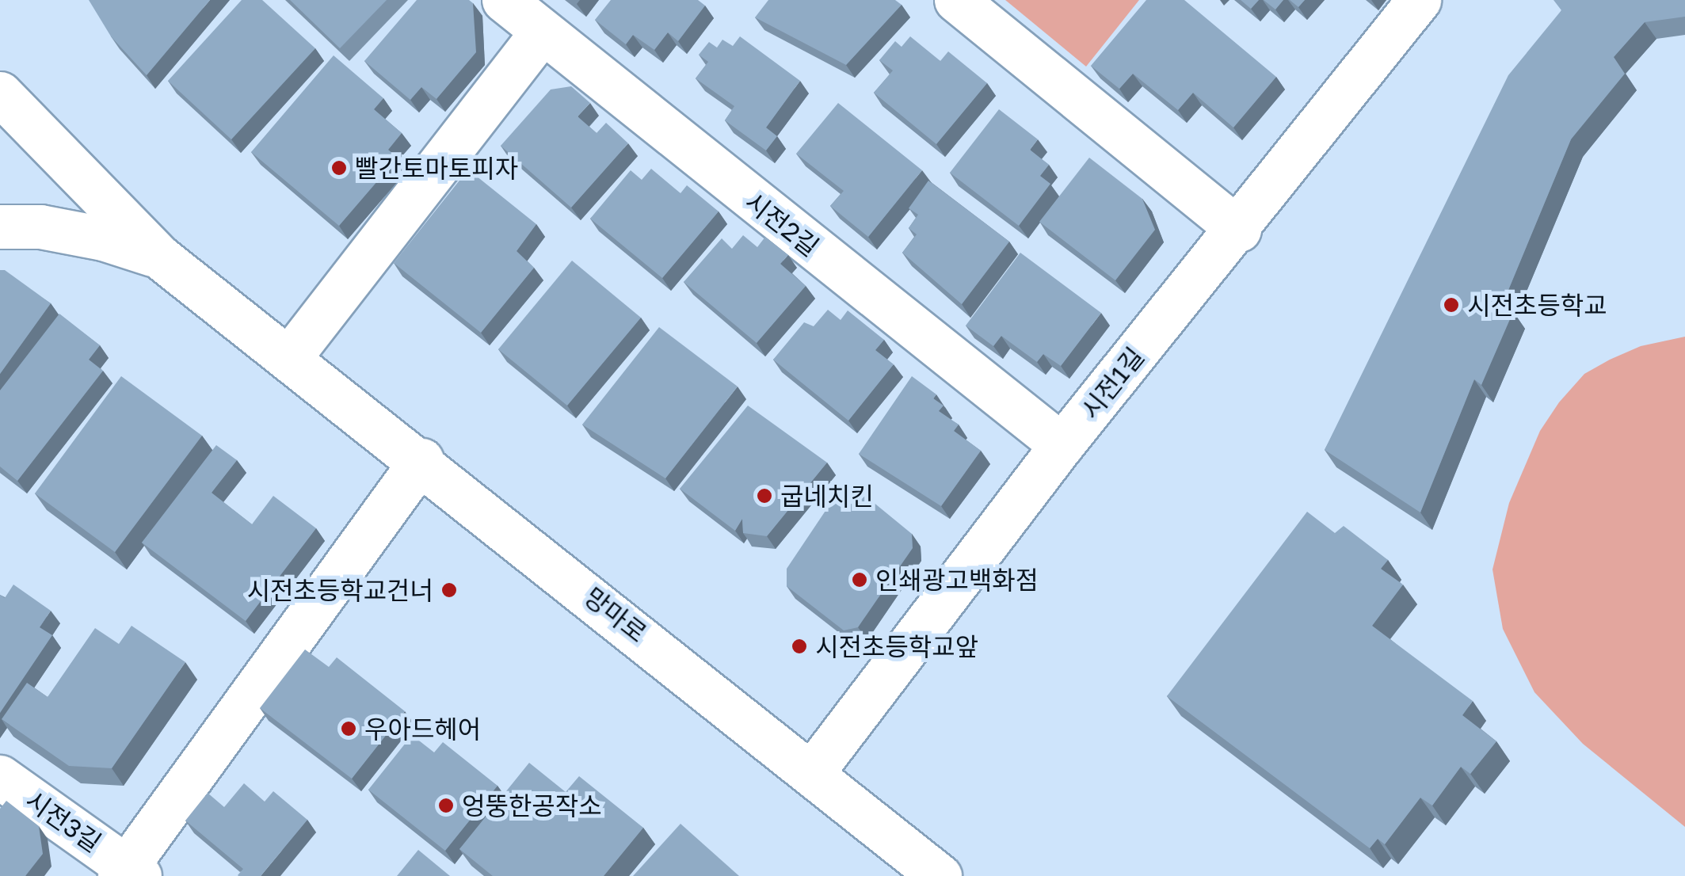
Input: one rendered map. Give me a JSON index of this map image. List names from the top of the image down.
{
  "streets": {
    "street": [
      "시전2길",
      "시전1길",
      "망마로",
      "시전3길"
    ]
  },
  "crossings": [
    ["시전2길", "시전1길"],
    ["시전1길", "망마로"]
  ],
  "places": [
    "빨간토마토피자",
    "시전초등학교",
    "굽네치킨",
    "인쇄광고백화점",
    "시전초등학교건너",
    "시전초등학교앞",
    "우아드헤어",
    "엉뚱한공작소"
  ]
}
